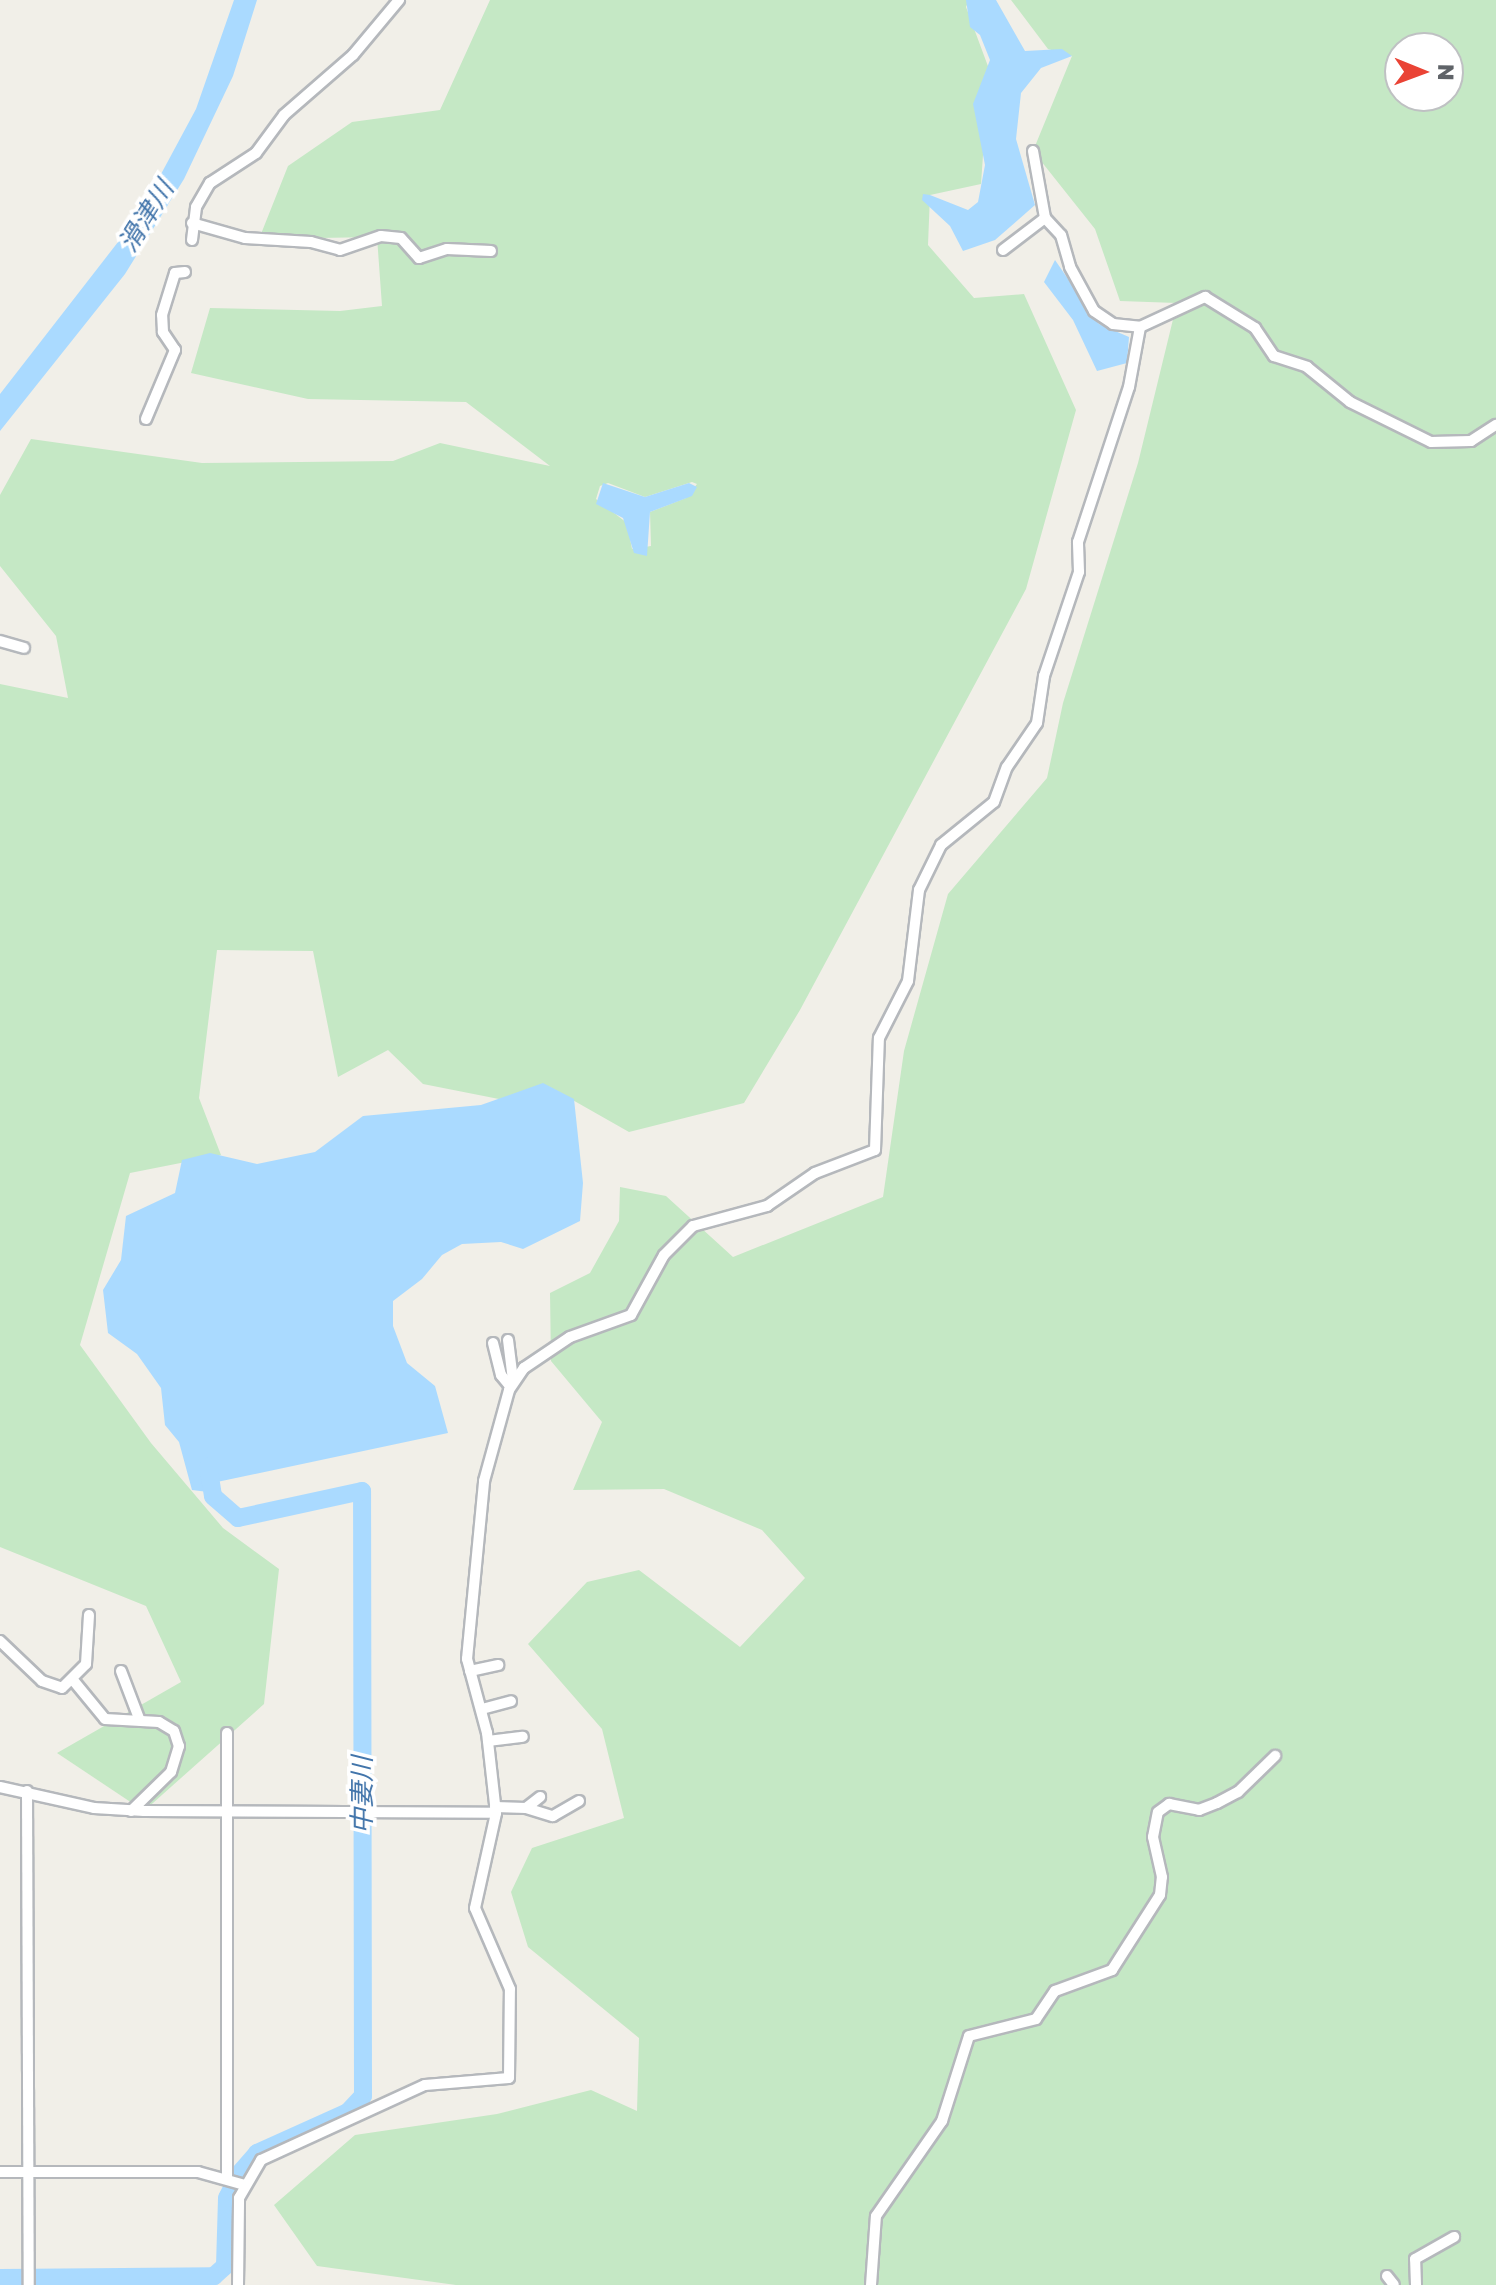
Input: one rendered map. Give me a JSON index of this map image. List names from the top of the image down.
{
  "water": ["滑津川", "中妻川"],
  "north": "right"
}
